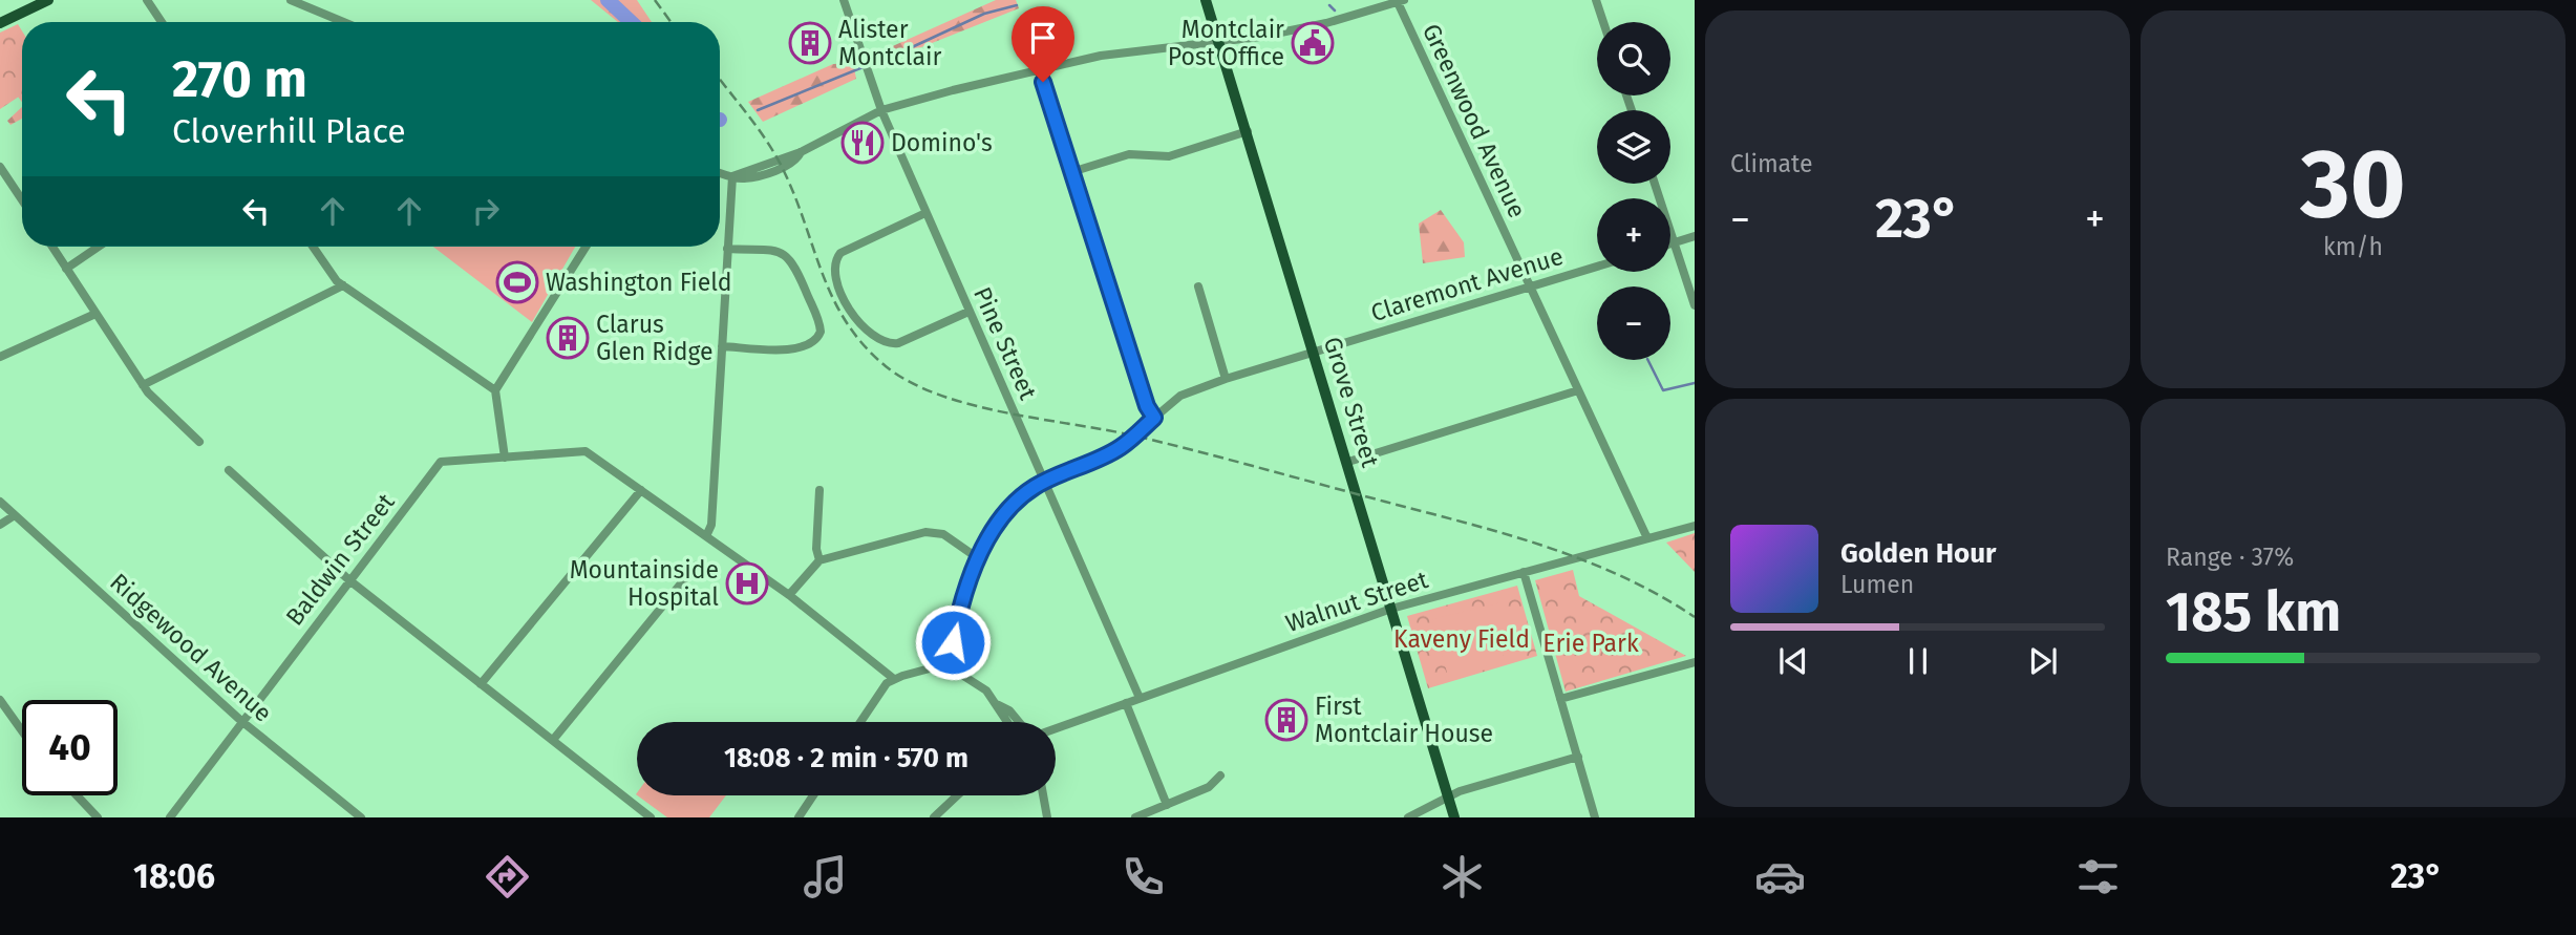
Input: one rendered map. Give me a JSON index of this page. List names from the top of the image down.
{
  "streets": {
    "main road": ["Grove Street"],
    "street": [
      "Greenwood Avenue",
      "Claremont Avenue",
      "Pine Street",
      "Baldwin Street",
      "Walnut Street",
      "Ridgewood Avenue"
    ]
  },
  "crossings": [
    ["Greenwood Avenue", "Claremont Avenue"],
    ["Greenwood Avenue", "Walnut Street"],
    ["Claremont Avenue", "Pine Street"],
    ["Claremont Avenue", "Grove Street"],
    ["Pine Street", "Walnut Street"],
    ["Grove Street", "Walnut Street"],
    ["Baldwin Street", "Ridgewood Avenue"]
  ],
  "parks": ["Kaveny Field", "Erie Park"],
  "places": {
    "building": ["Alister Montclair", "Clarus Glen Ridge", "First Montclair House"],
    "public building": ["Montclair Post Office"],
    "restaurant": ["Domino's"],
    "sports": ["Washington Field"],
    "hospital": ["Mountainside Hospital"]
  },
  "page": {
    "tile": [
      "Climate",
      ["30", "km/h"],
      ["Range · 37%", "185 km"]
    ],
    "map_buttons": ["+", "−"],
    "turn": ["270 m", "Cloverhill Place"],
    "heat": ["−", "23°", "+"],
    "song": ["Golden Hour", "Lumen"],
    "limit": "40",
    "trip": "18:08 · 2 min · 570 m",
    "tabs": ["18:06", "23°"]
  }
}
